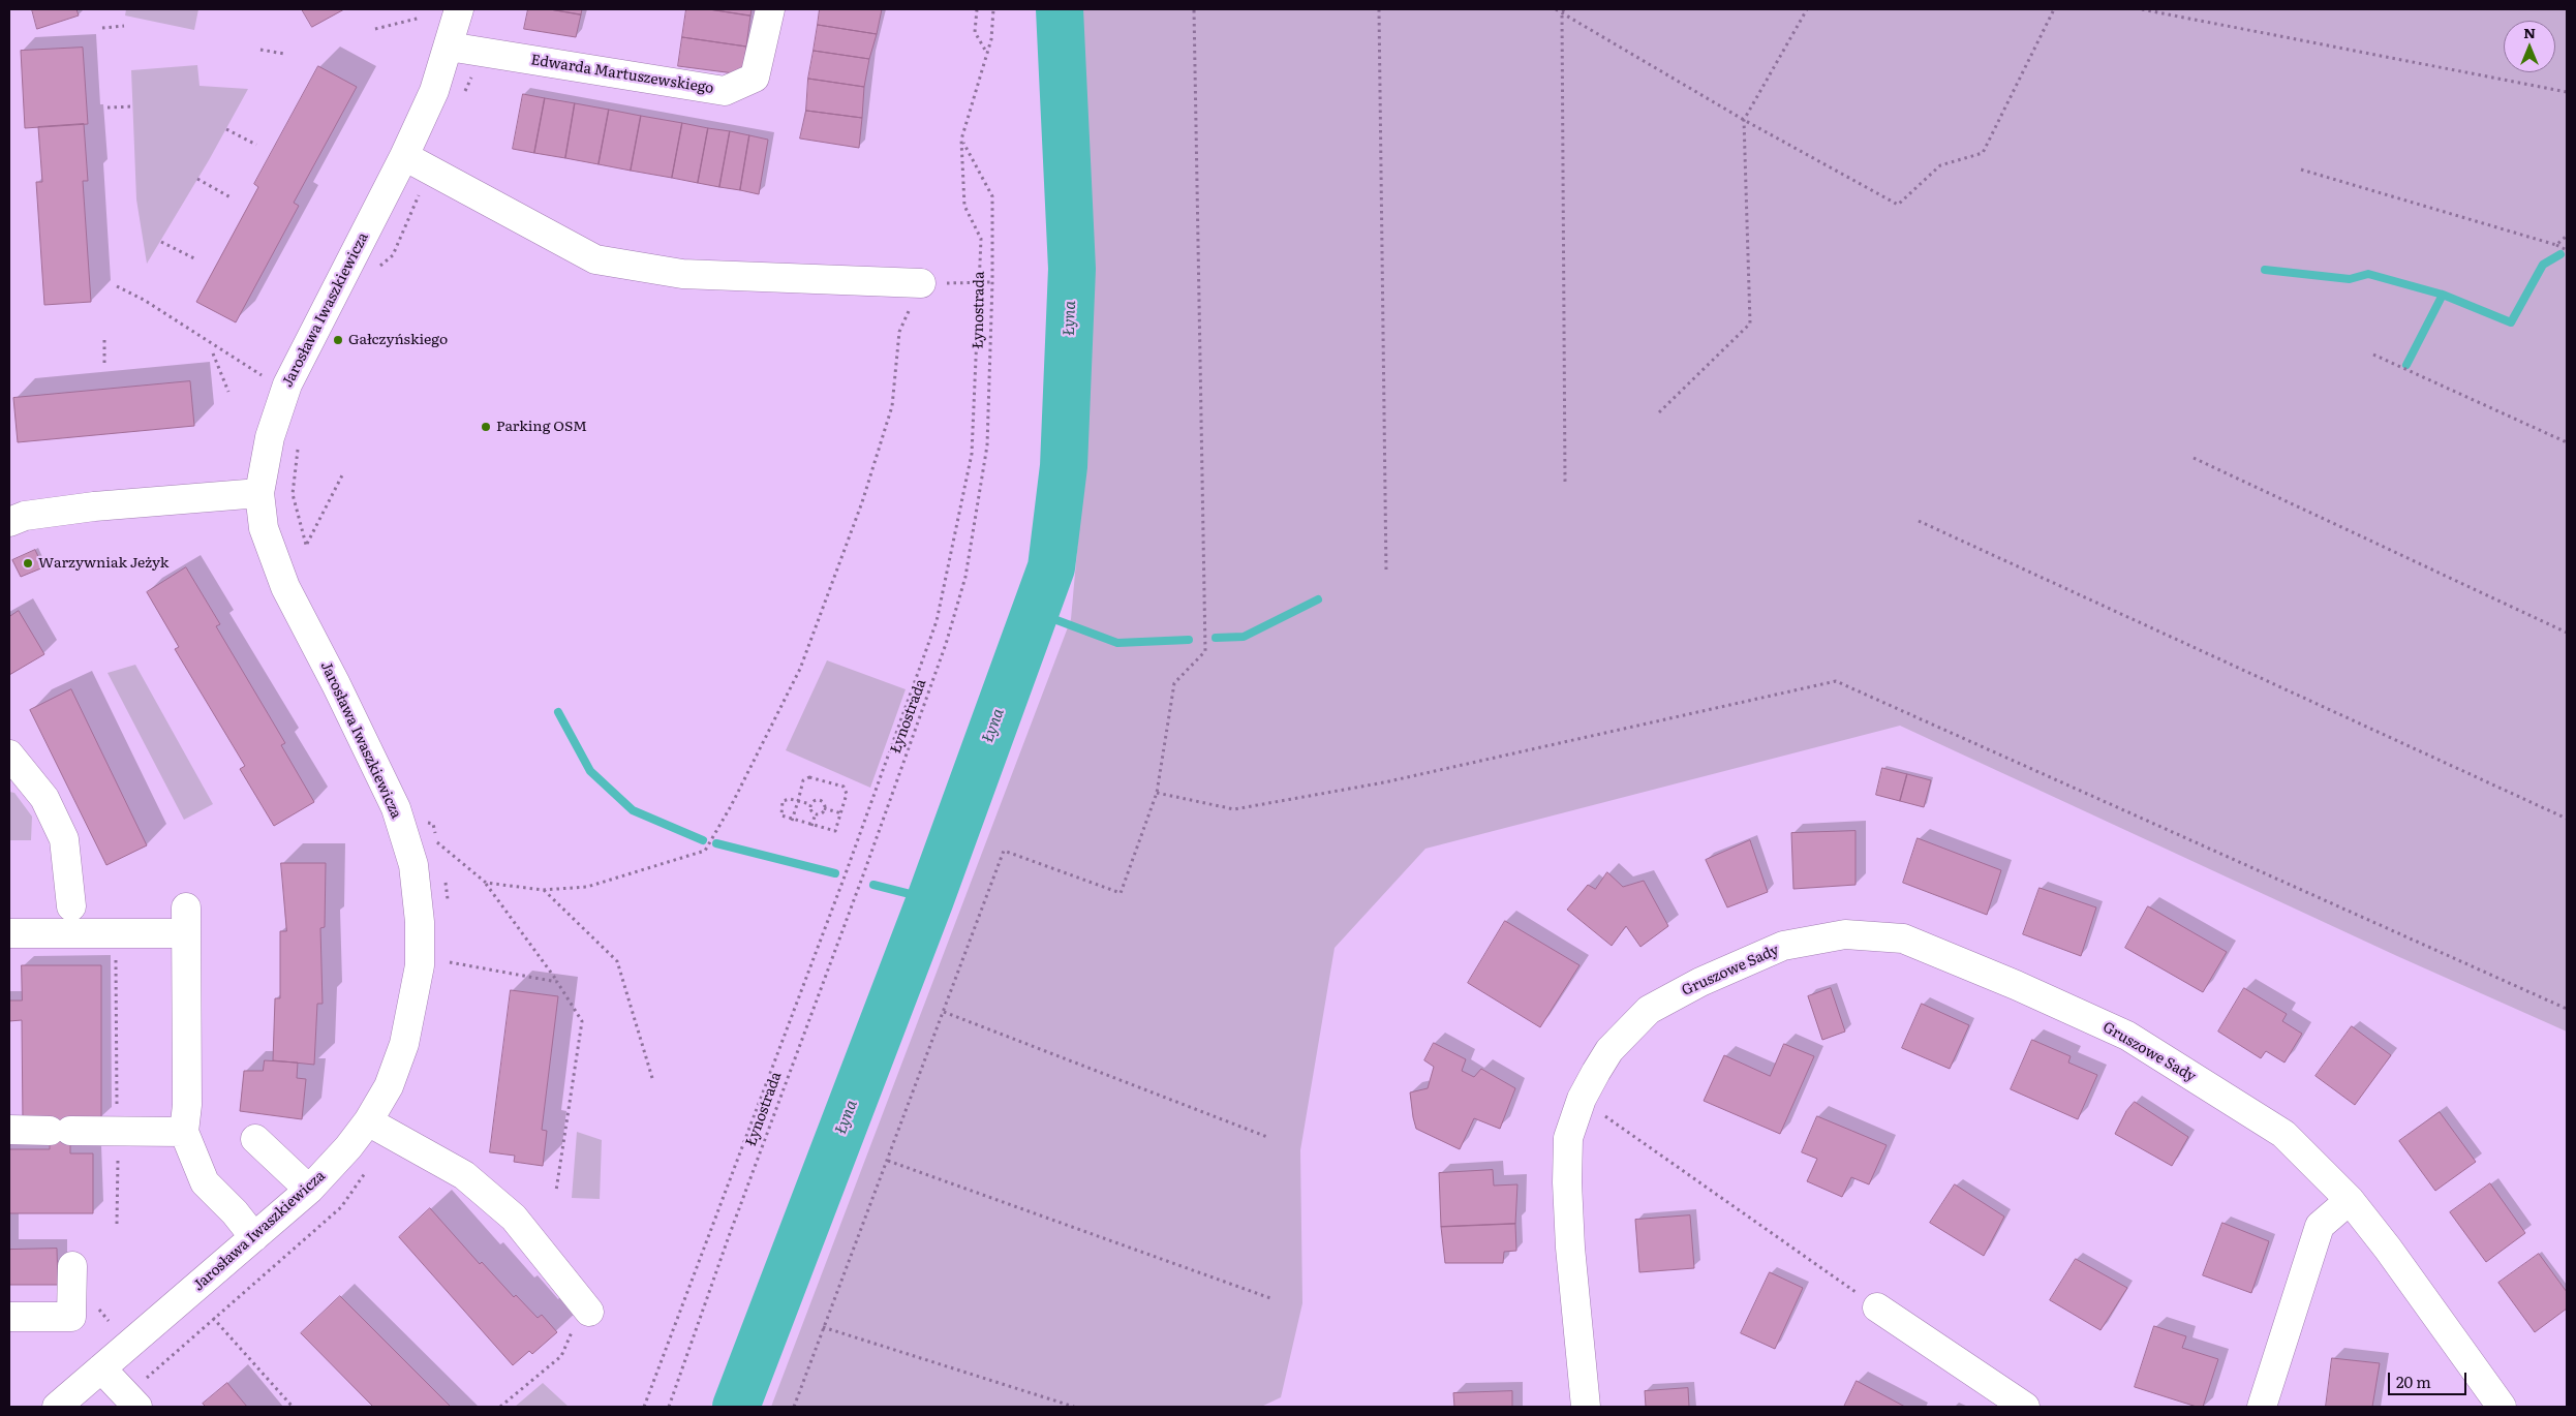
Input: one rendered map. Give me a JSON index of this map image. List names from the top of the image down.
{
  "streets": {
    "street": ["Edwarda Martuszewskiego", "Jarosława Iwaszkiewicza", "Gruszowe Sady"],
    "path": ["Łynostrada"]
  },
  "crossings": [
    ["Edwarda Martuszewskiego", "Jarosława Iwaszkiewicza"]
  ],
  "water": ["Łyna"],
  "places": ["Gałczyńskiego", "Parking OSM", "Warzywniak Jeżyk"],
  "scale_bar": "20 m",
  "north": "top"
}
